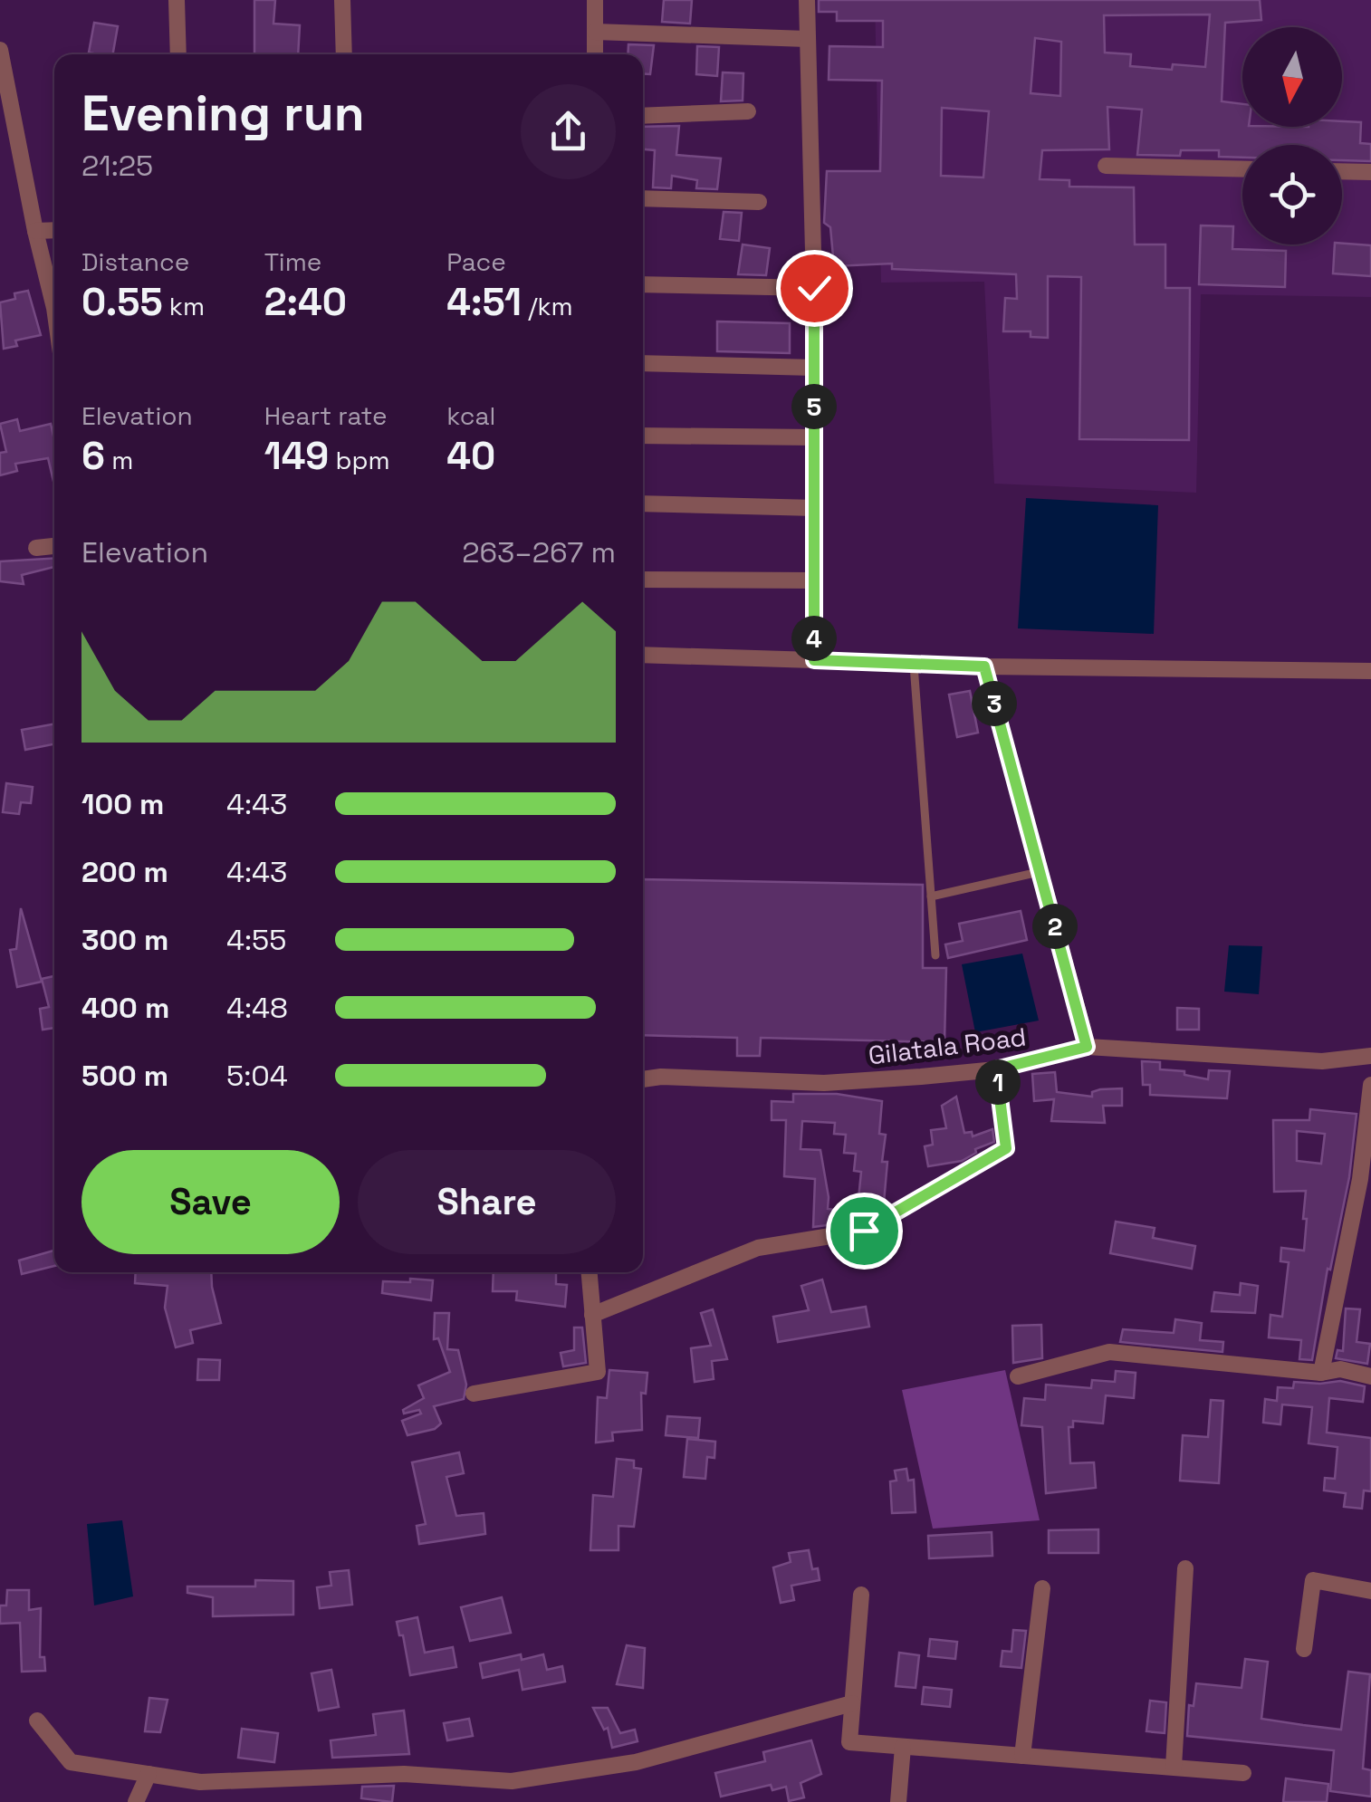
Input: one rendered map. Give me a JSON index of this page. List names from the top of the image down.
{
  "streets": {
    "street": ["Gilatala Road"]
  },
  "north": "bottom",
  "page": {
    "heading": ["Evening run", "21:25"],
    "stats": [
      ["Distance", "0.55 km"],
      ["Time", "2:40"],
      ["Pace", "4:51 /km"],
      ["Elevation", "6 m"],
      ["Heart rate", "149 bpm"],
      ["kcal", "40"]
    ],
    "pins": [
      "5",
      "4",
      "3",
      "2",
      "1"
    ],
    "chart": ["Elevation", "263–267 m"],
    "list": [
      {
        "name": "100 m",
        "note": "4:43"
      },
      {
        "name": "200 m",
        "note": "4:43"
      },
      {
        "name": "300 m",
        "note": "4:55"
      },
      {
        "name": "400 m",
        "note": "4:48"
      },
      {
        "name": "500 m",
        "note": "5:04"
      }
    ],
    "buttons": ["Save", "Share"]
  }
}
